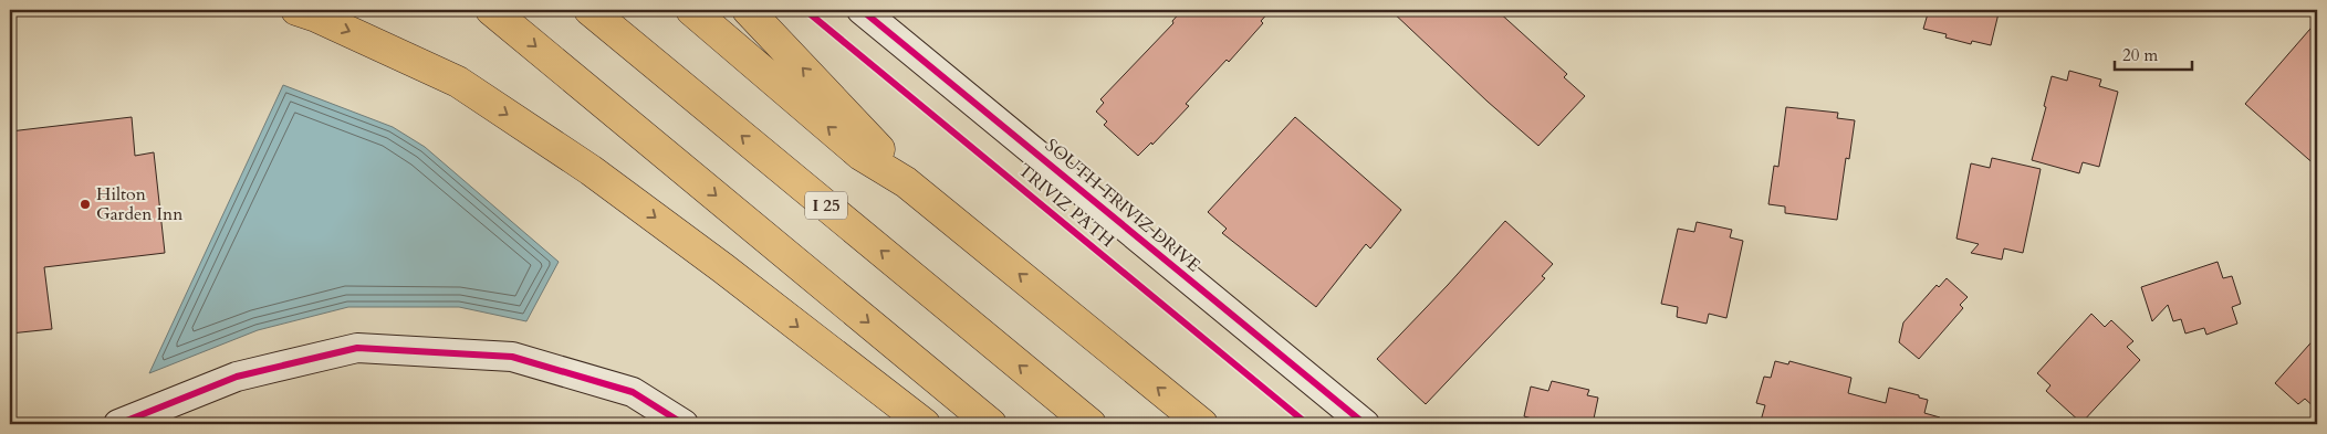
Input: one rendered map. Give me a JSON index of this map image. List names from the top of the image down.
{
  "streets": {
    "highway": ["I 25"],
    "street": ["SOUTH TRIVIZ DRIVE"],
    "cycle path": ["TRIVIZ PATH"]
  },
  "places": ["Hilton Garden Inn"],
  "scale_bar": "20 m"
}
